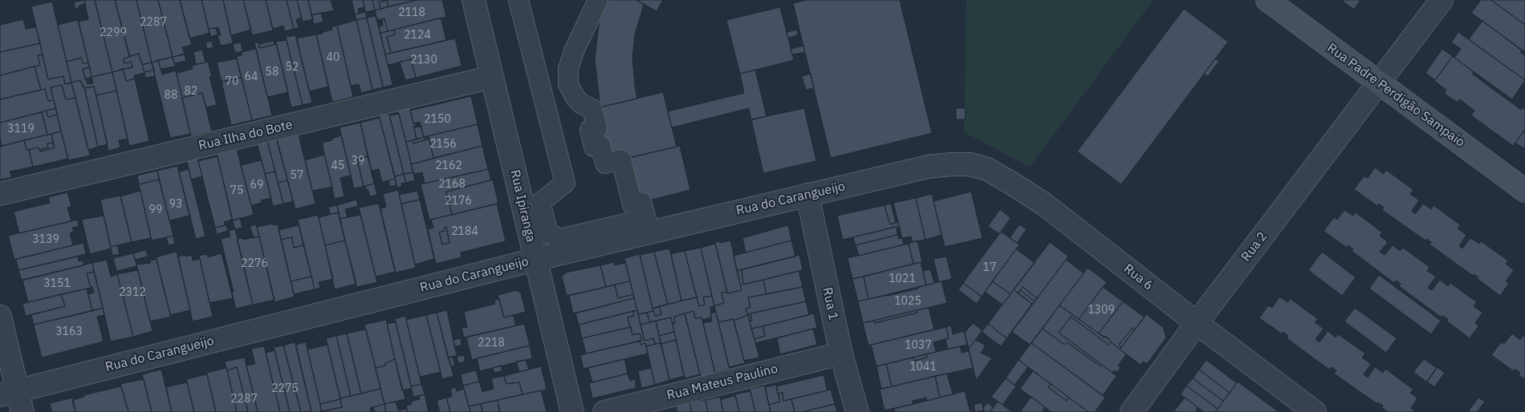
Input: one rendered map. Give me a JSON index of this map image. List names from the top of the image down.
{
  "streets": {
    "main road": ["Rua Padre Perdigão Sampaio"],
    "street": [
      "Rua Ilha do Bote",
      "Rua do Carangueijo",
      "Rua Ipiranga",
      "Rua 2",
      "Rua 6",
      "Rua 1",
      "Rua Mateus Paulino"
    ]
  },
  "crossings": [
    ["Rua Padre Perdigão Sampaio", "Rua 2"],
    ["Rua Ilha do Bote", "Rua Ipiranga"],
    ["Rua do Carangueijo", "Rua Ipiranga"],
    ["Rua do Carangueijo", "Rua 6"],
    ["Rua do Carangueijo", "Rua 1"],
    ["Rua 2", "Rua 6"],
    ["Rua 1", "Rua Mateus Paulino"]
  ],
  "house_numbers": [
    "2118",
    "2287",
    "2299",
    "2124",
    "40",
    "2130",
    "52",
    "58",
    "64",
    "70",
    "82",
    "88",
    "2150",
    "3119",
    "2156",
    "39",
    "45",
    "2162",
    "57",
    "2168",
    "69",
    "75",
    "2176",
    "93",
    "99",
    "2184",
    "3139",
    "2276",
    "17",
    "1021",
    "3151",
    "2312",
    "1025",
    "1309",
    "3163",
    "2218",
    "1037",
    "1041",
    "2275",
    "2287"
  ]
}
